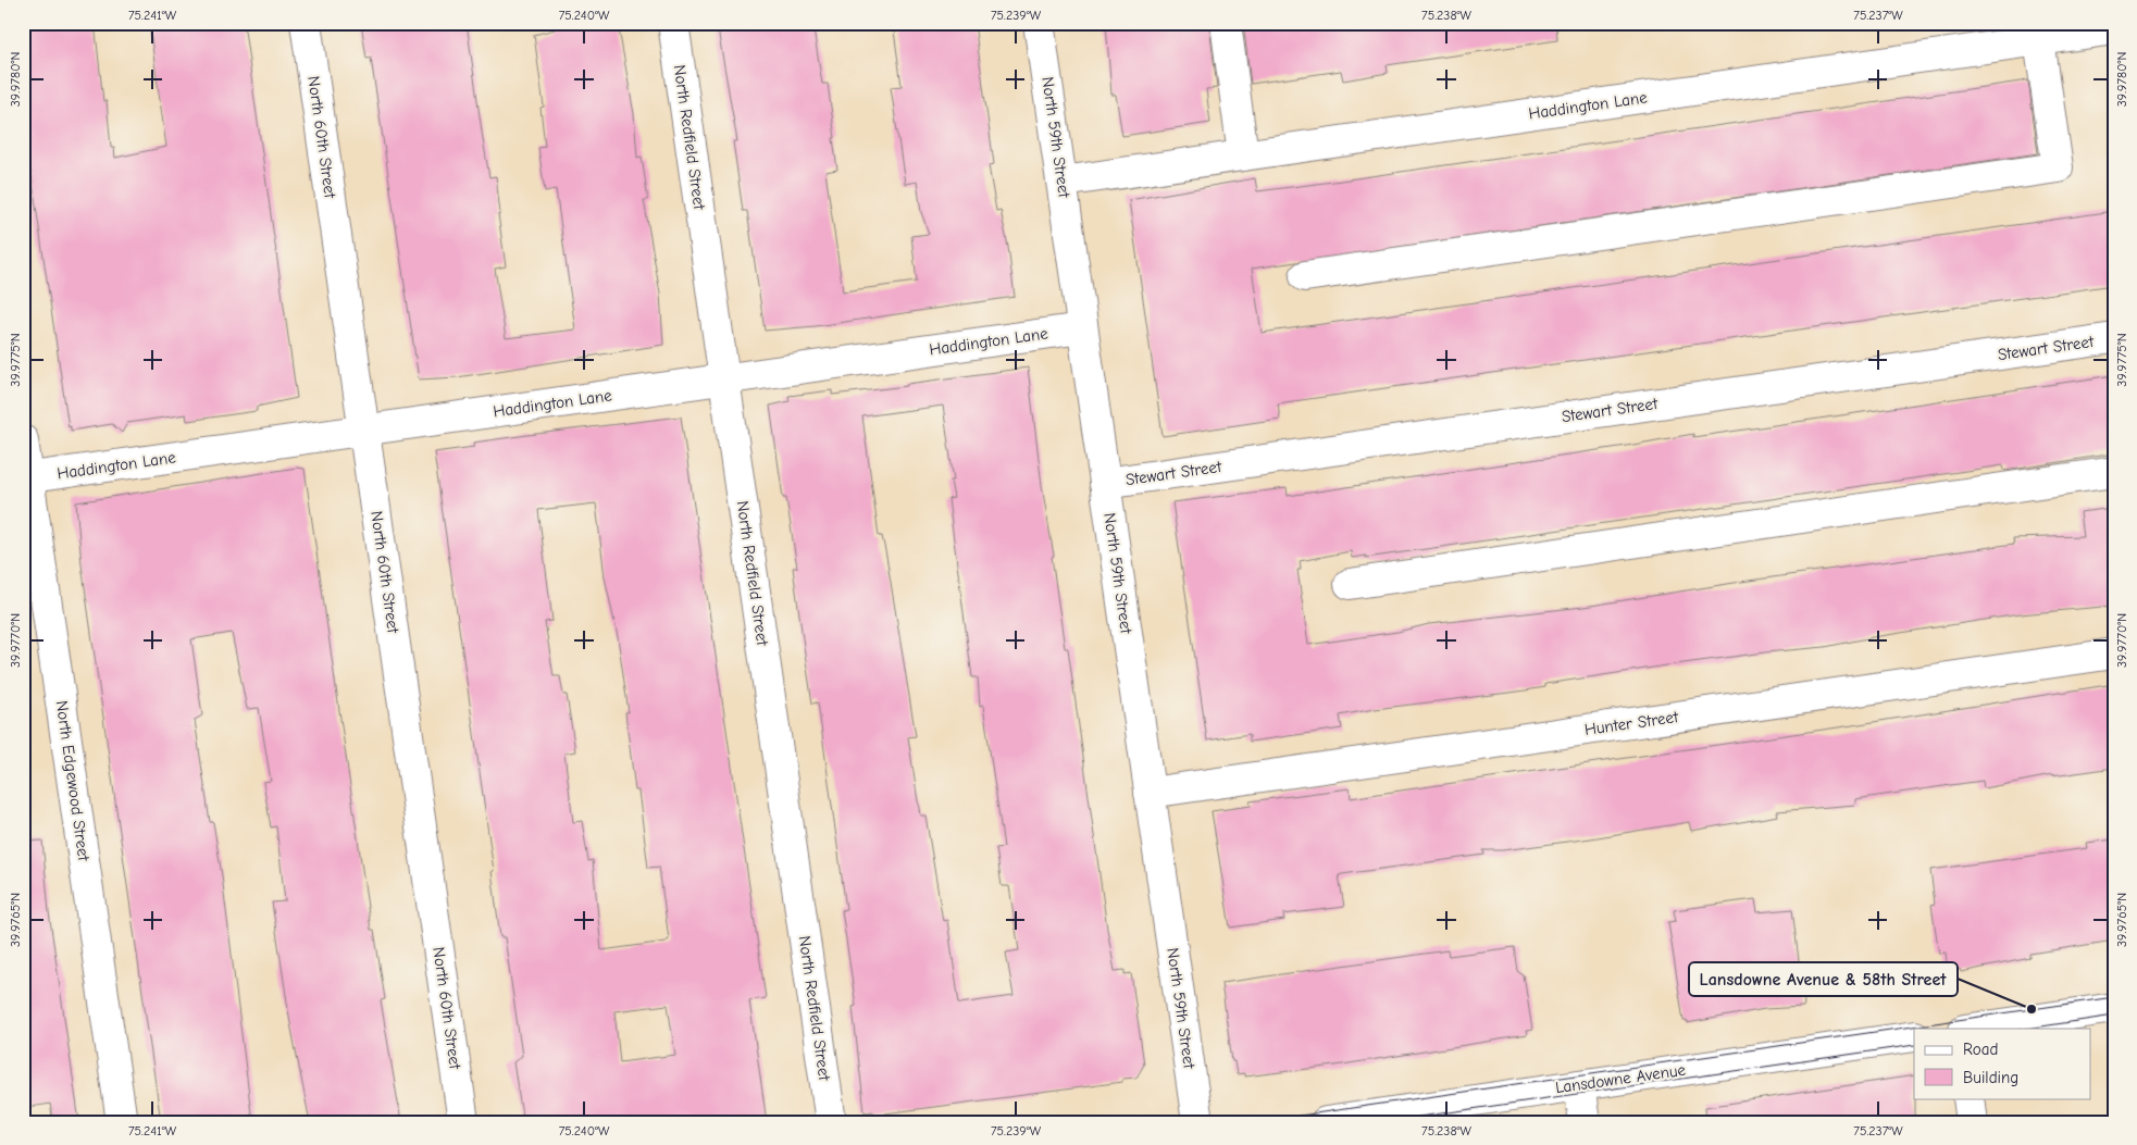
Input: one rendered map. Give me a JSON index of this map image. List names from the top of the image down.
{
  "streets": {
    "street": [
      "Haddington Lane",
      "North 60th Street",
      "North Redfield Street",
      "North 59th Street",
      "Stewart Street",
      "Hunter Street",
      "North Edgewood Street",
      "Lansdowne Avenue"
    ]
  },
  "crossings": [
    ["Haddington Lane", "North 60th Street"],
    ["Haddington Lane", "North Redfield Street"],
    ["Haddington Lane", "North 59th Street"],
    ["Haddington Lane", "North Edgewood Street"],
    ["North 59th Street", "Stewart Street"],
    ["North 59th Street", "Hunter Street"]
  ],
  "places": ["Lansdowne Avenue & 58th Street"],
  "legend": ["Road", "Building"],
  "coordinates": [
    "75.241°W",
    "75.240°W",
    "75.239°W",
    "75.238°W",
    "75.237°W",
    "39.9780°N",
    "39.9775°N",
    "39.9770°N",
    "39.9765°N"
  ]
}
